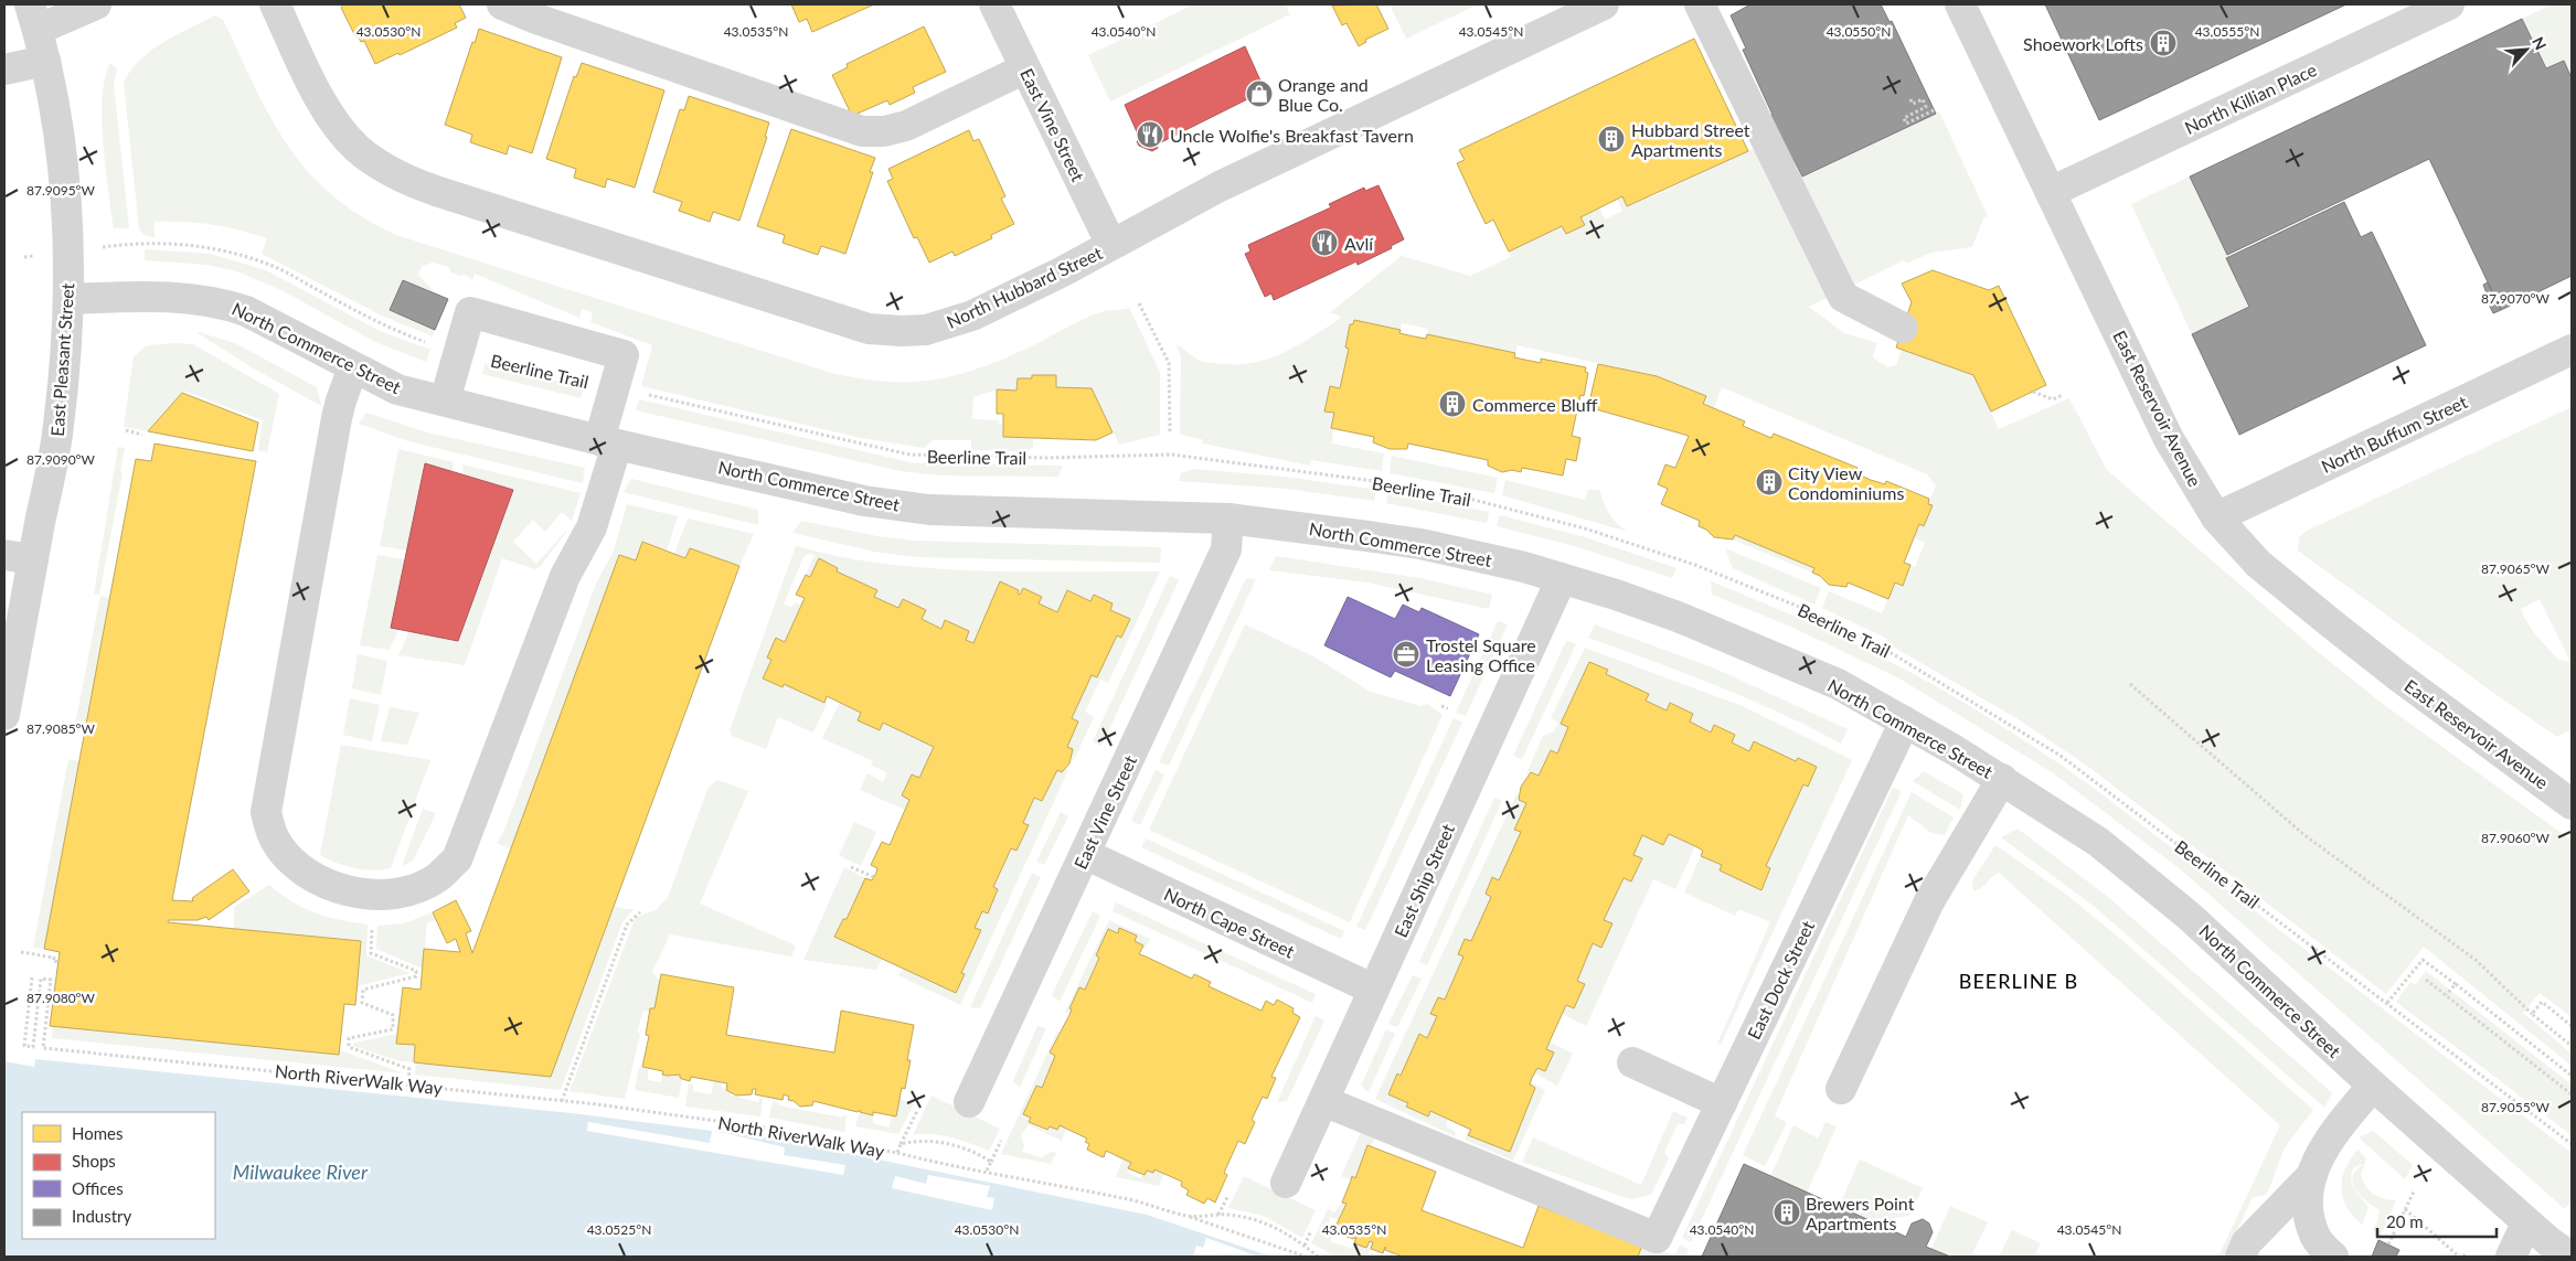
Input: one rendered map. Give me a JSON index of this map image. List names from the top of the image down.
{
  "streets": {
    "street": [
      "North Killian Place",
      "East Vine Street",
      "North Hubbard Street",
      "North Commerce Street",
      "East Pleasant Street",
      "East Reservoir Avenue",
      "North Buffum Street",
      "East Ship Street",
      "North Cape Street",
      "East Dock Street"
    ],
    "path": ["Beerline Trail", "North RiverWalk Way"]
  },
  "crossings": [
    ["North Killian Place", "East Reservoir Avenue"],
    ["East Vine Street", "North Hubbard Street"],
    ["East Vine Street", "North Commerce Street"],
    ["East Vine Street", "North Cape Street"],
    ["North Commerce Street", "East Pleasant Street"],
    ["North Commerce Street", "East Ship Street"],
    ["North Commerce Street", "East Dock Street"],
    ["East Reservoir Avenue", "North Buffum Street"],
    ["East Ship Street", "North Cape Street"],
    ["East Ship Street", "East Dock Street"]
  ],
  "districts": ["BEERLINE B"],
  "water": ["Milwaukee River"],
  "places": {
    "building": [
      "Shoework Lofts",
      "Hubbard Street Apartments",
      "Commerce Bluff",
      "City View Condominiums",
      "Brewers Point Apartments"
    ],
    "shop": ["Orange and Blue Co."],
    "restaurant": ["Uncle Wolfie's Breakfast Tavern", "Avlí"],
    "office": ["Trostel Square Leasing Office"]
  },
  "legend": [
    "Homes",
    "Shops",
    "Offices",
    "Industry"
  ],
  "scale_bar": "20 m",
  "north": "top right",
  "coordinates": [
    "43.0530°N",
    "43.0535°N",
    "43.0540°N",
    "43.0545°N",
    "43.0550°N",
    "43.0555°N",
    "87.9095°W",
    "87.9070°W",
    "87.9090°W",
    "87.9065°W",
    "87.9085°W",
    "87.9060°W",
    "87.9080°W",
    "87.9055°W",
    "43.0525°N"
  ]
}
